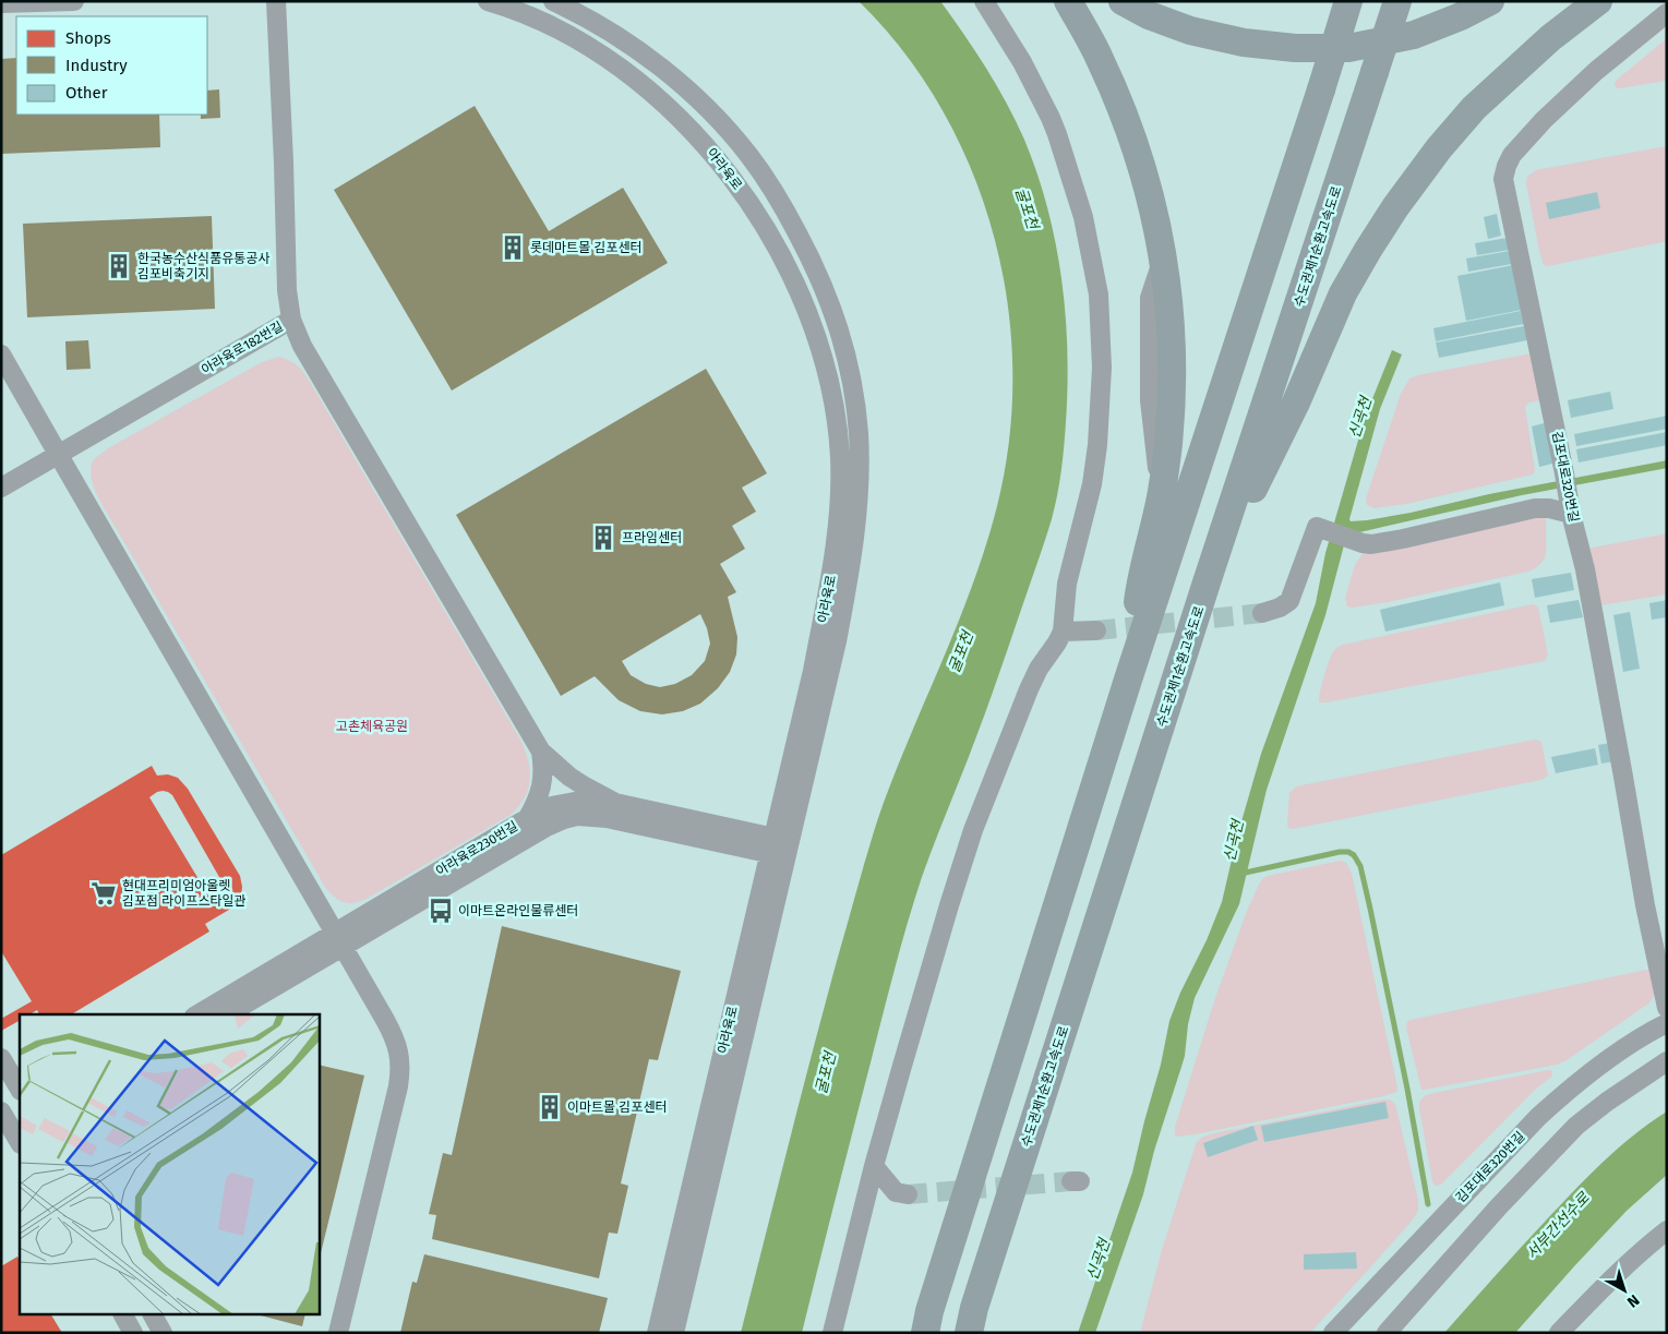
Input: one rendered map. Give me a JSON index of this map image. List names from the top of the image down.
{
  "streets": {
    "highway": ["수도권제1순환고속도로"],
    "street": [
      "아라육로",
      "아라육로182번길",
      "김포대로320번길",
      "아라육로230번길"
    ]
  },
  "crossings": [
    ["아라육로", "아라육로230번길"]
  ],
  "water": ["굴포천", "신곡천", "서부간선수로"],
  "parks": ["고촌체육공원"],
  "places": {
    "building": [
      "롯데마트몰 김포센터",
      "한국농수산식품유통공사 김포비축기지",
      "프라임센터",
      "이마트몰 김포센터"
    ],
    "supermarket": ["현대프리미엄아울렛 김포점 라이프스타일관"],
    "bus stop": ["이마트온라인물류센터"]
  },
  "legend": ["Shops", "Industry", "Other"],
  "north": "bottom right"
}
